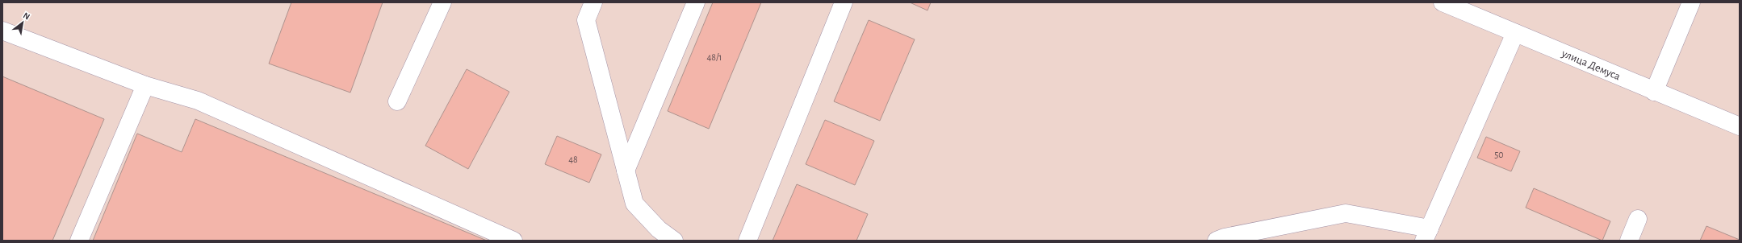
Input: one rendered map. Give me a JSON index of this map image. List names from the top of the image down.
{
  "streets": {
    "street": ["улица Демуса"]
  },
  "house_numbers": ["48/1", "50", "48"],
  "north": "top right"
}
